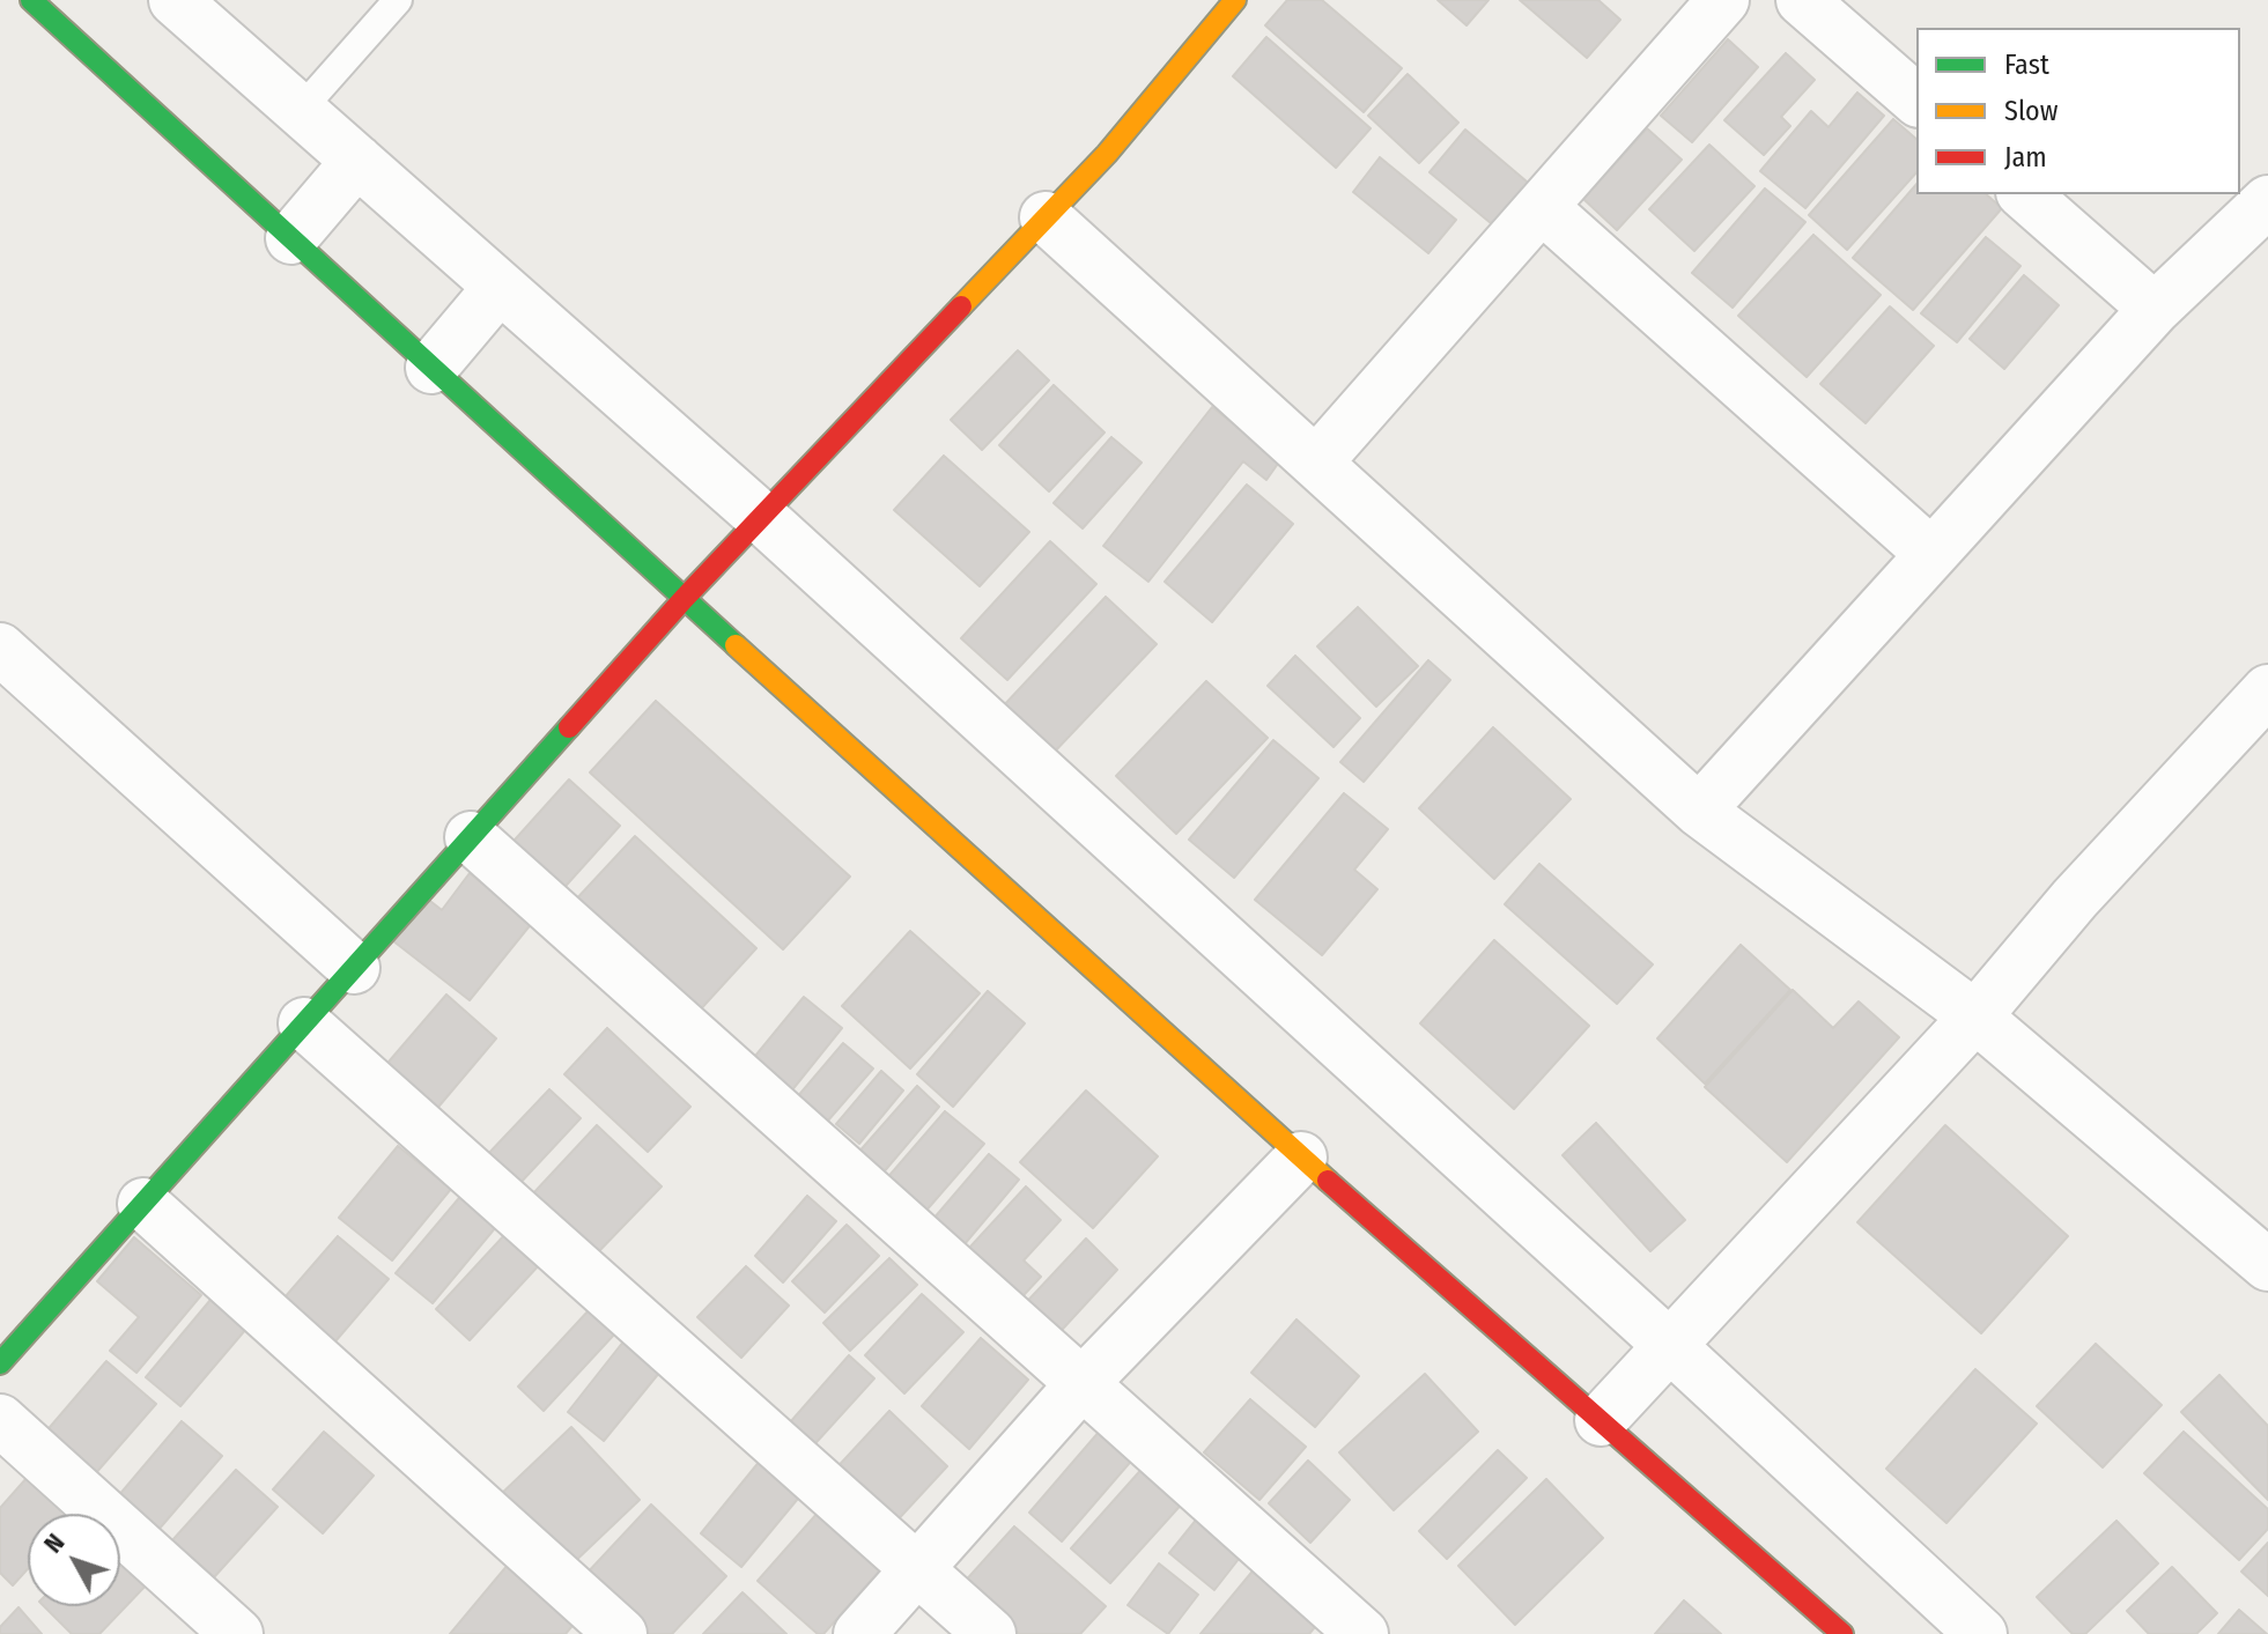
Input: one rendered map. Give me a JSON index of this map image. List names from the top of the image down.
{
  "legend": ["Fast", "Slow", "Jam"],
  "north": "top left"
}
